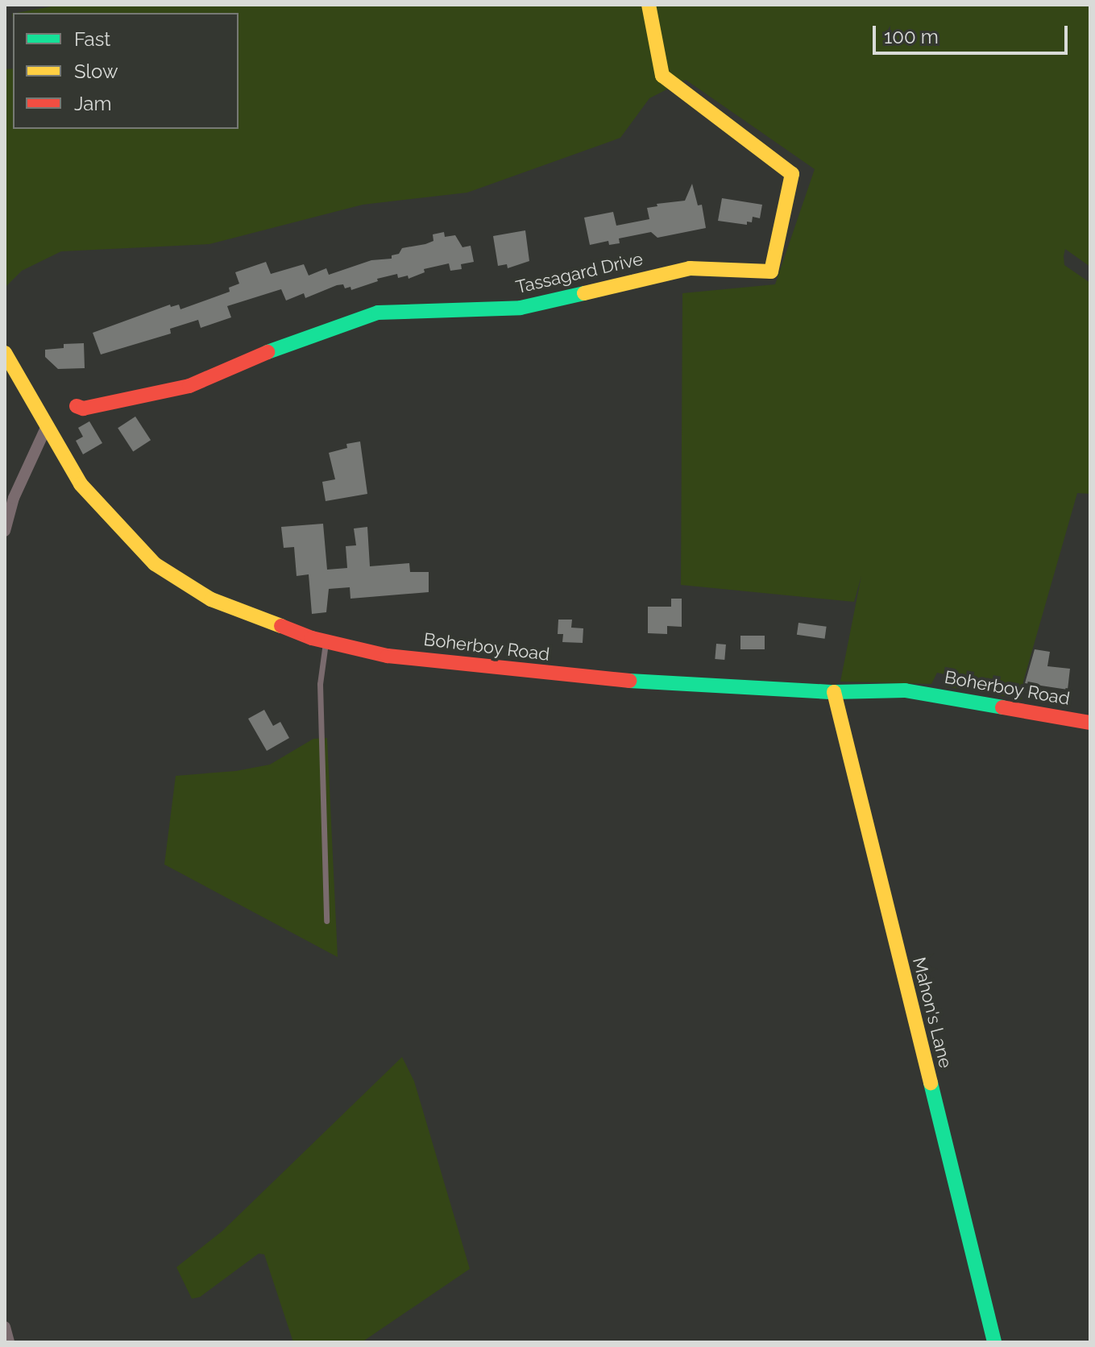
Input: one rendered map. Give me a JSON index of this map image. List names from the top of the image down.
{
  "streets": {
    "street": ["Tassagard Drive", "Boherboy Road", "Mahon's Lane"]
  },
  "crossings": [
    ["Boherboy Road", "Mahon's Lane"]
  ],
  "legend": ["Fast", "Slow", "Jam"],
  "scale_bar": "100 m"
}
